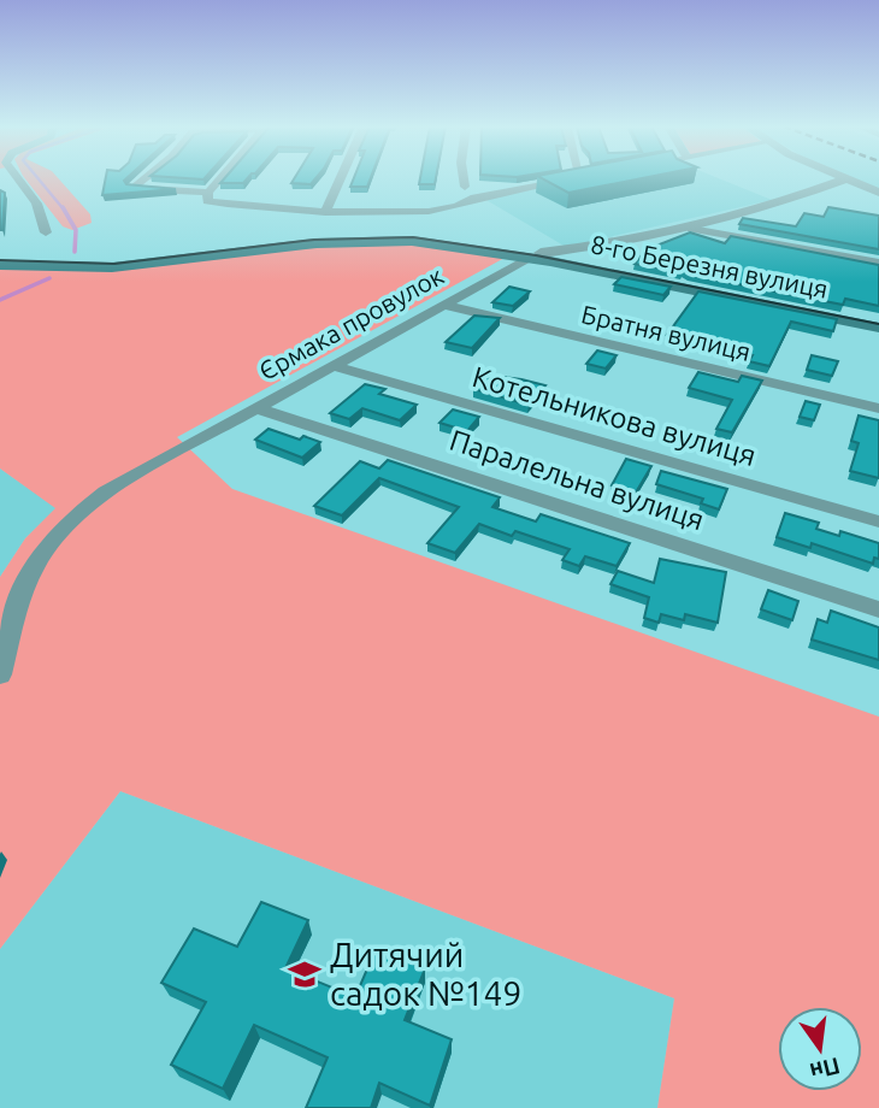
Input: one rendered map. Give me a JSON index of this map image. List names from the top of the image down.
{
  "streets": {
    "main road": ["8-го Березня вулиця"],
    "street": [
      "Єрмака провулок",
      "Братня вулиця",
      "Котельникова вулиця",
      "Паралельна вулиця"
    ]
  },
  "crossings": [
    ["8-го Березня вулиця", "Єрмака провулок"],
    ["Єрмака провулок", "Братня вулиця"],
    ["Єрмака провулок", "Котельникова вулиця"],
    ["Єрмака провулок", "Паралельна вулиця"]
  ],
  "places": {
    "school or university": ["Дитячий садок №149"]
  },
  "north": "bottom"
}
